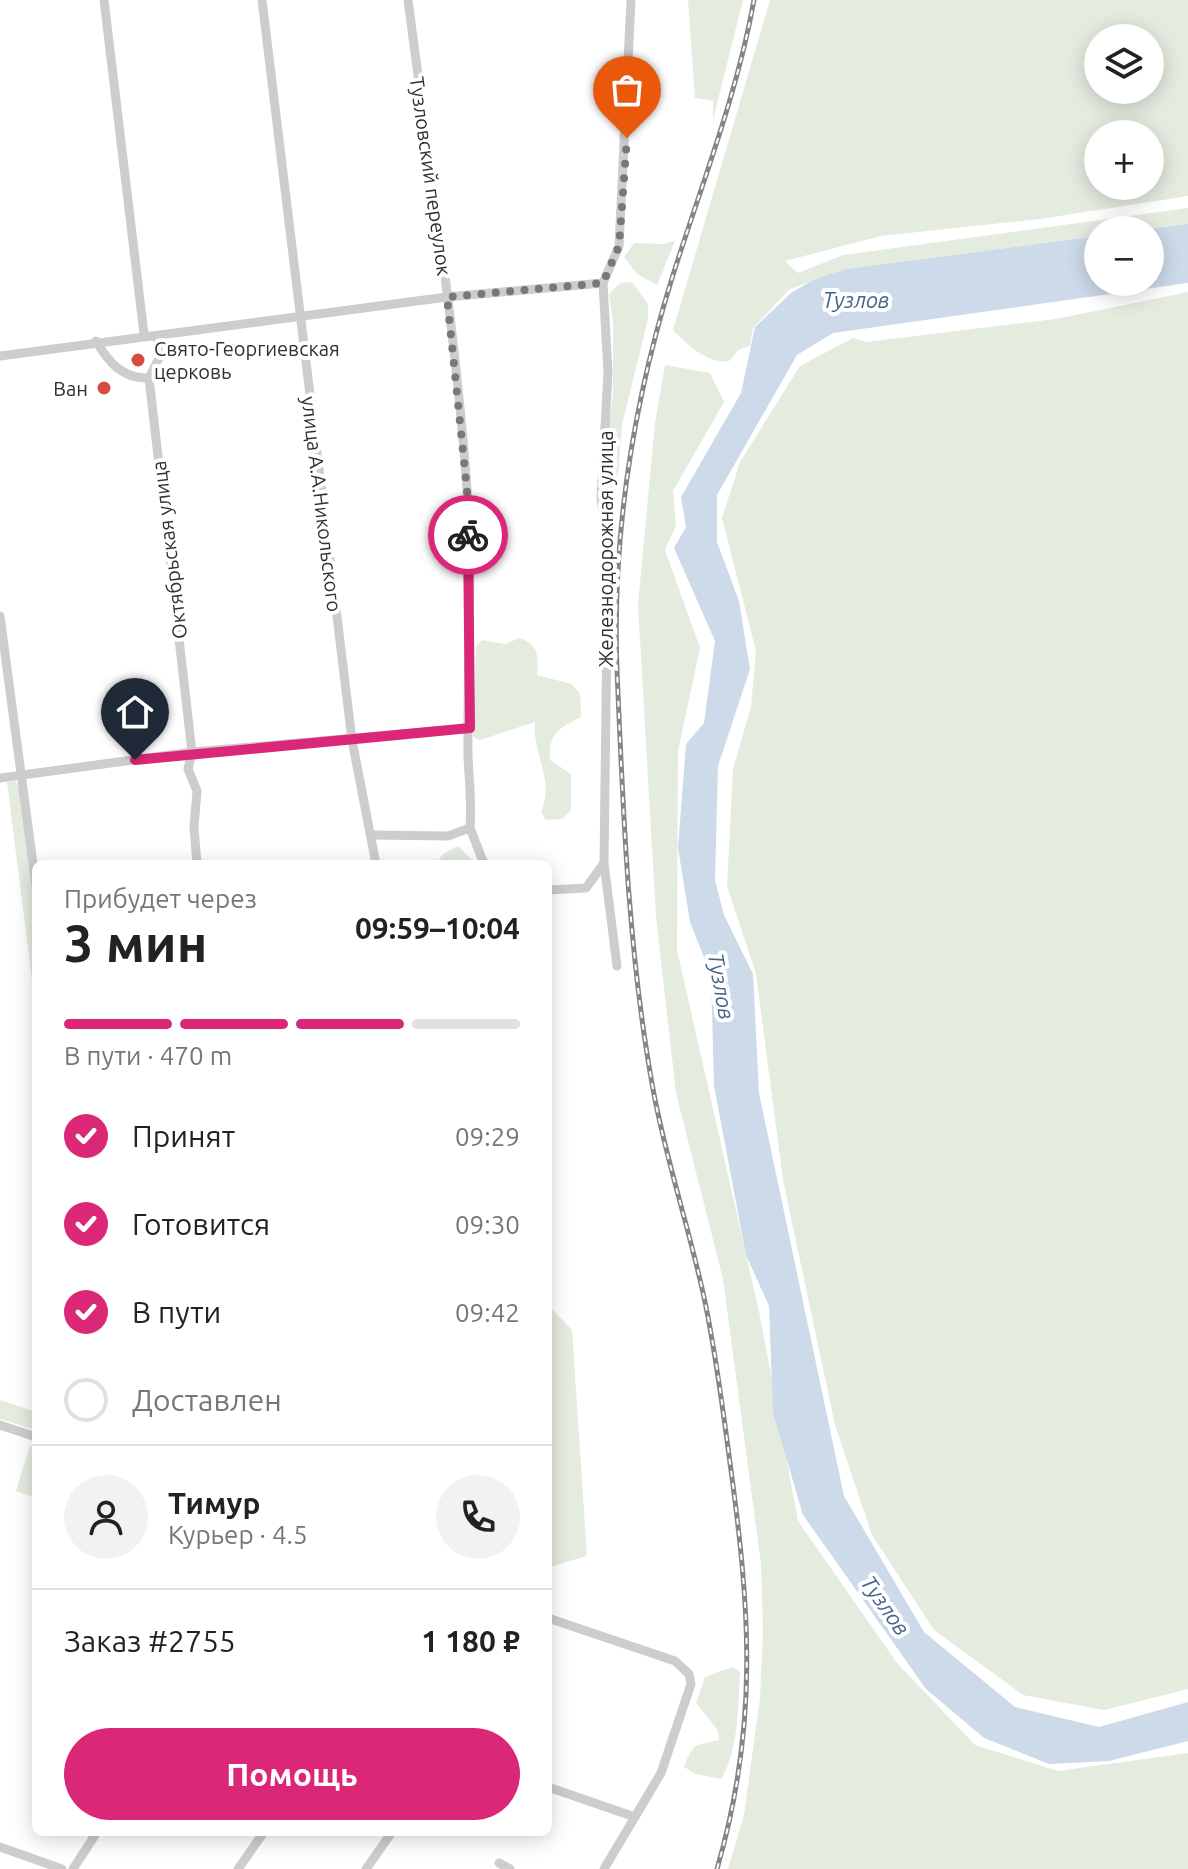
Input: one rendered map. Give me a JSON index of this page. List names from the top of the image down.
{
  "streets": {
    "street": [
      "Тузловский переулок",
      "улица А.А.Никольского",
      "Железнодорожная улица",
      "Октябрьская улица"
    ]
  },
  "water": ["Тузлов"],
  "places": ["Свято-Георгиевская церковь", "Ван"],
  "page": {
    "map_buttons": ["+", "−"],
    "heading": ["3 мин", "Прибудет через", "09:59–10:04"],
    "panel": [
      "Тимур",
      "Курьер · 4.5",
      "Заказ #2755",
      "1 180 ₽"
    ],
    "bar": "В пути · 470 m",
    "list": [
      ["Принят", "09:29"],
      ["Готовится", "09:30"],
      ["В пути", "09:42"],
      "Доставлен"
    ],
    "buttons": "Помощь"
  }
}
